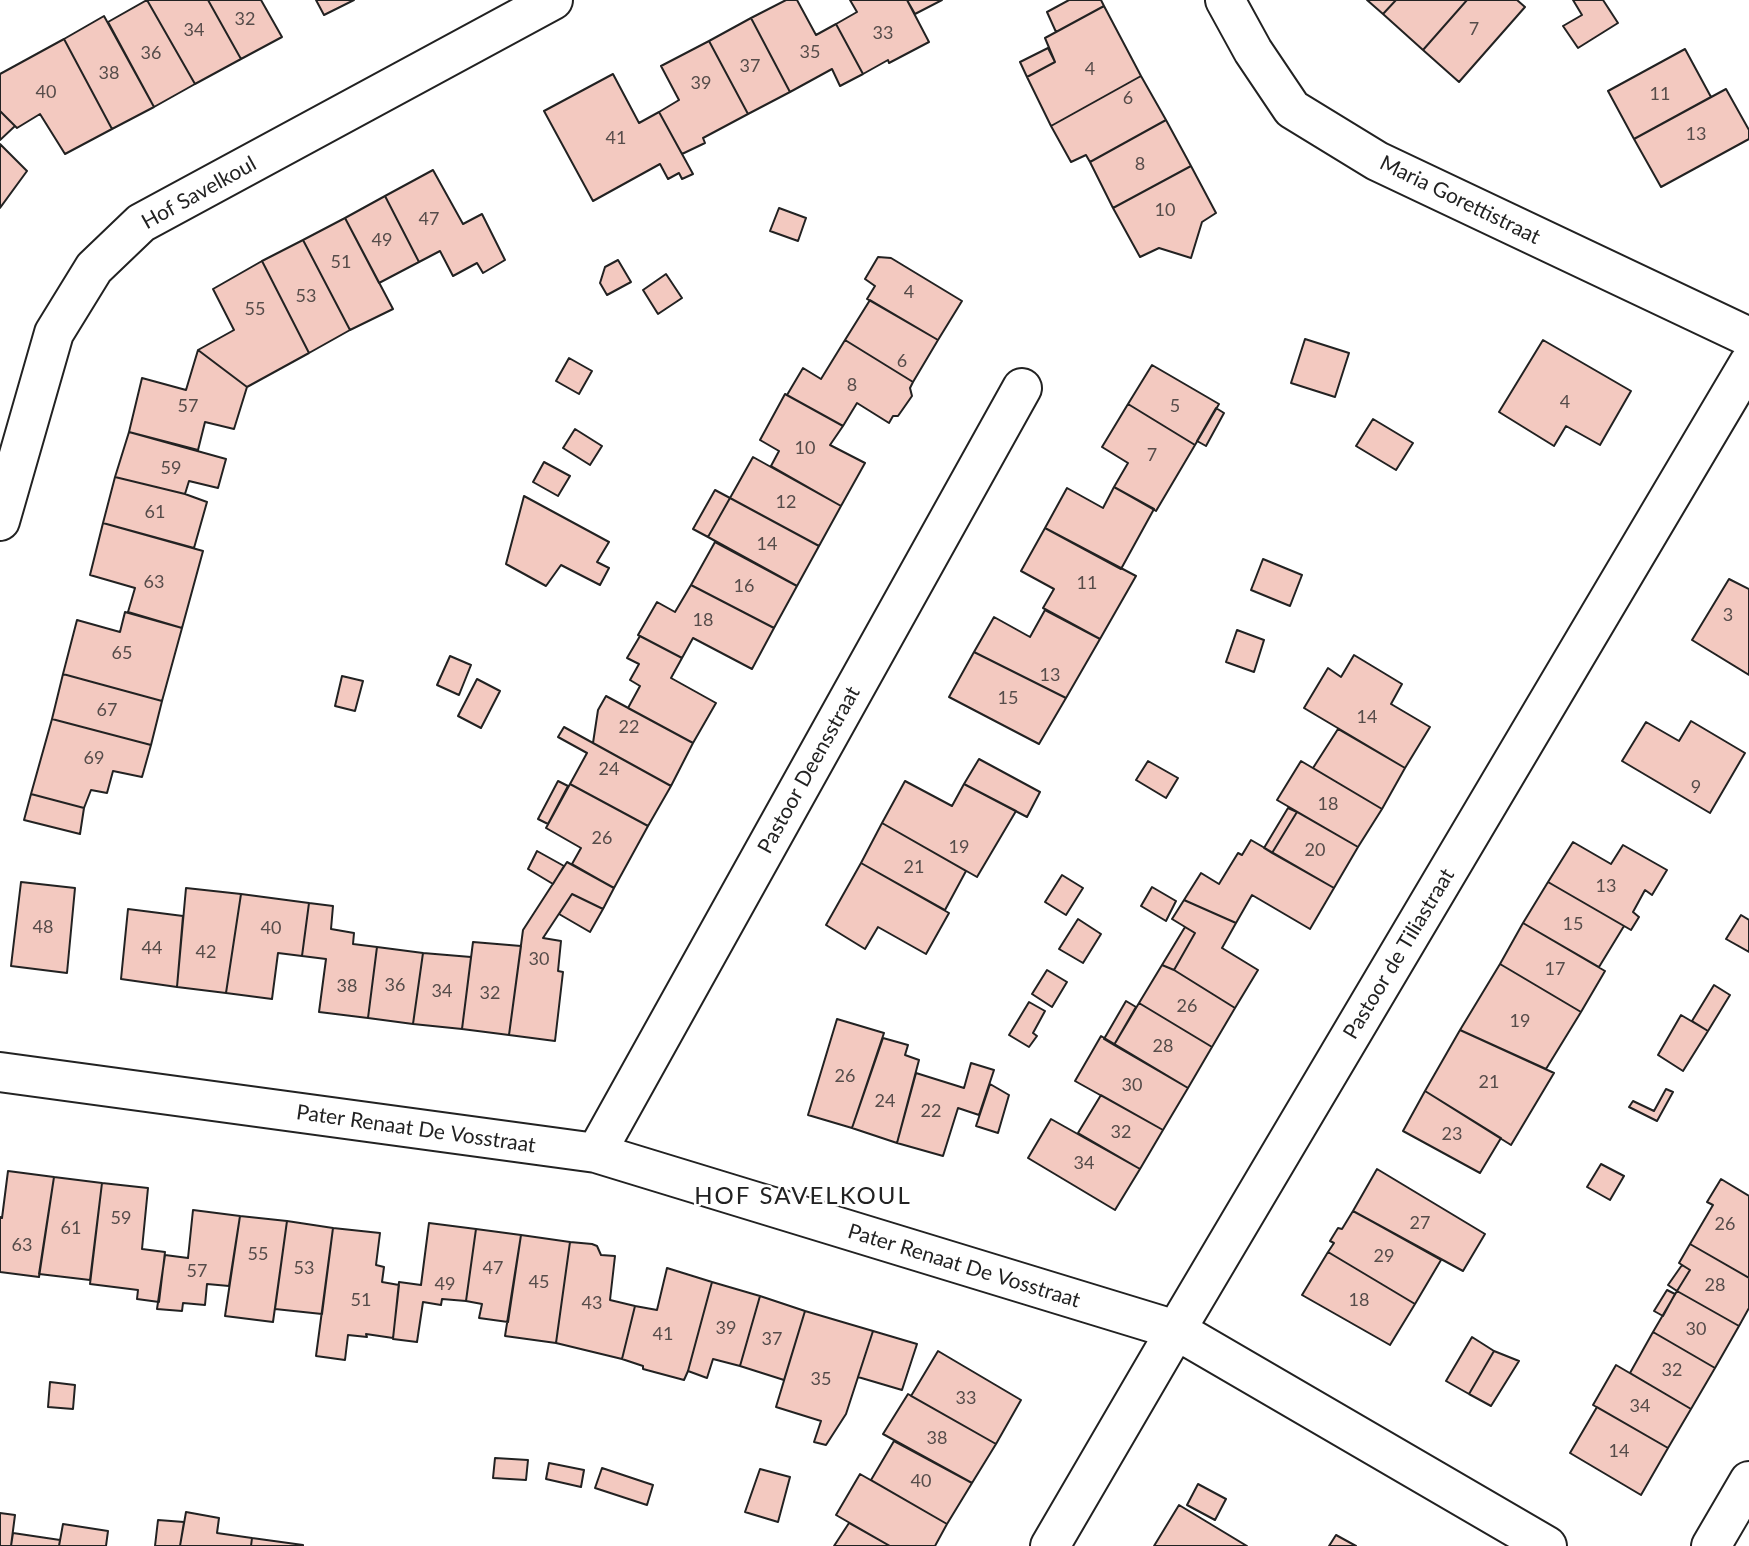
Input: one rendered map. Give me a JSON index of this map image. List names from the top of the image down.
{
  "streets": {
    "street": [
      "Hof Savelkoul",
      "Maria Gorettistraat",
      "Pastoor Deensstraat",
      "Pastoor de Tiliastraat",
      "Pater Renaat De Vosstraat"
    ]
  },
  "crossings": [
    ["Pastoor Deensstraat", "Pater Renaat De Vosstraat"],
    ["Pastoor de Tiliastraat", "Pater Renaat De Vosstraat"]
  ],
  "districts": ["HOF SAVELKOUL"],
  "house_numbers": [
    "32",
    "7",
    "34",
    "33",
    "35",
    "36",
    "37",
    "4",
    "38",
    "39",
    "40",
    "11",
    "6",
    "13",
    "41",
    "8",
    "10",
    "47",
    "49",
    "51",
    "4",
    "53",
    "55",
    "6",
    "8",
    "4",
    "57",
    "5",
    "10",
    "7",
    "59",
    "12",
    "61",
    "14",
    "63",
    "11",
    "16",
    "3",
    "18",
    "65",
    "13",
    "15",
    "67",
    "14",
    "22",
    "69",
    "24",
    "9",
    "18",
    "26",
    "19",
    "20",
    "21",
    "13",
    "15",
    "48",
    "40",
    "44",
    "42",
    "30",
    "17",
    "36",
    "38",
    "34",
    "32",
    "26",
    "19",
    "28",
    "26",
    "21",
    "30",
    "24",
    "22",
    "32",
    "23",
    "34",
    "59",
    "27",
    "26",
    "61",
    "63",
    "55",
    "29",
    "53",
    "47",
    "57",
    "45",
    "49",
    "28",
    "51",
    "18",
    "43",
    "39",
    "30",
    "41",
    "37",
    "32",
    "35",
    "33",
    "34",
    "38",
    "14",
    "40"
  ]
}
